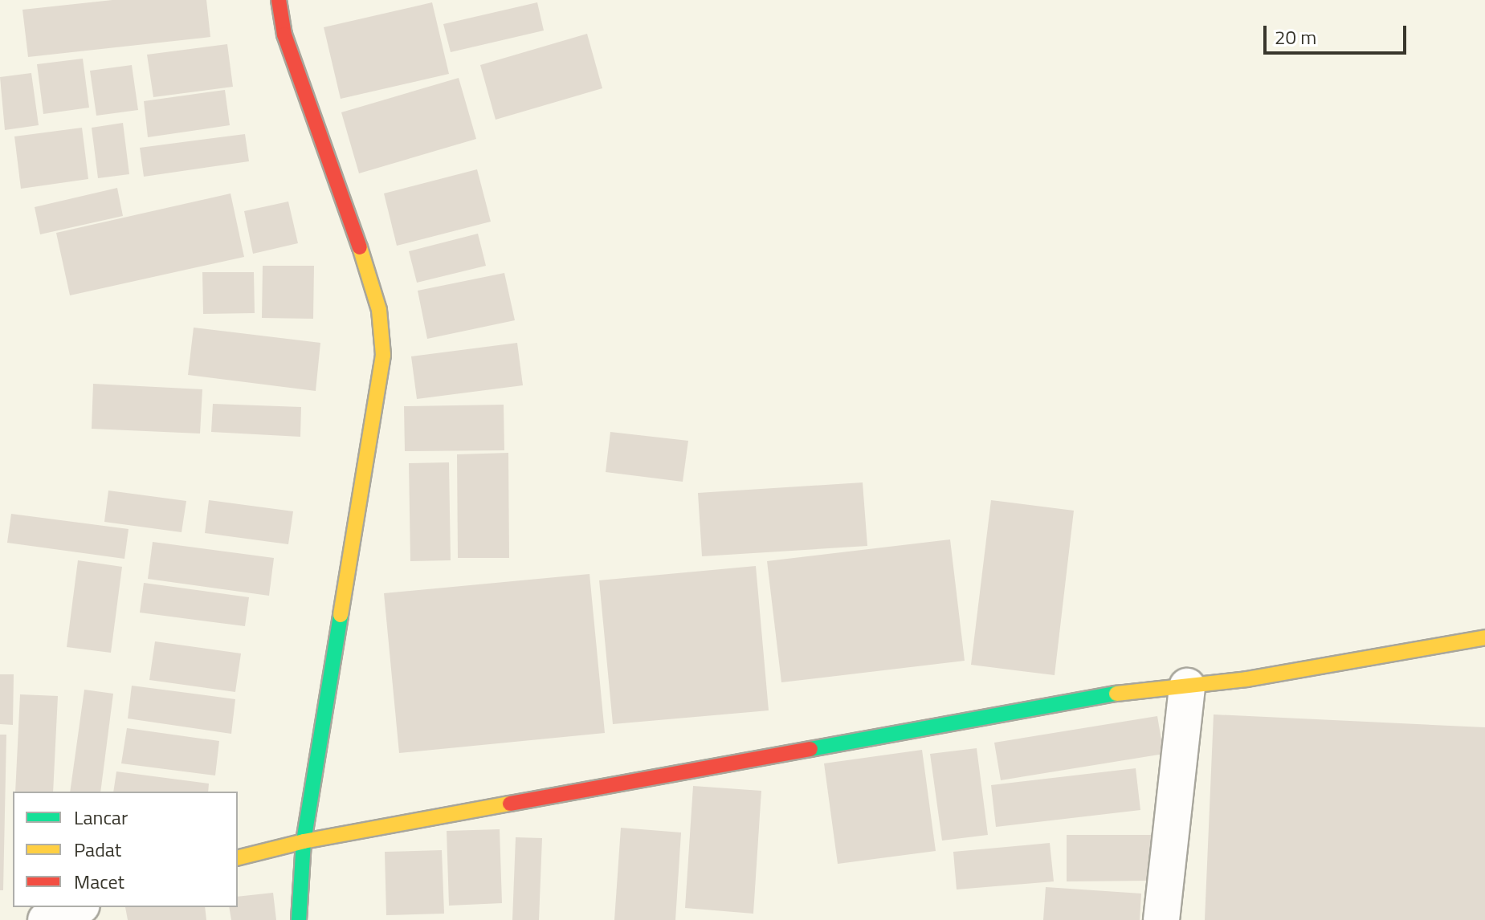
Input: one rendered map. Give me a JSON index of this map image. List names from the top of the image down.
{
  "legend": ["Lancar", "Padat", "Macet"],
  "scale_bar": "20 m"
}
